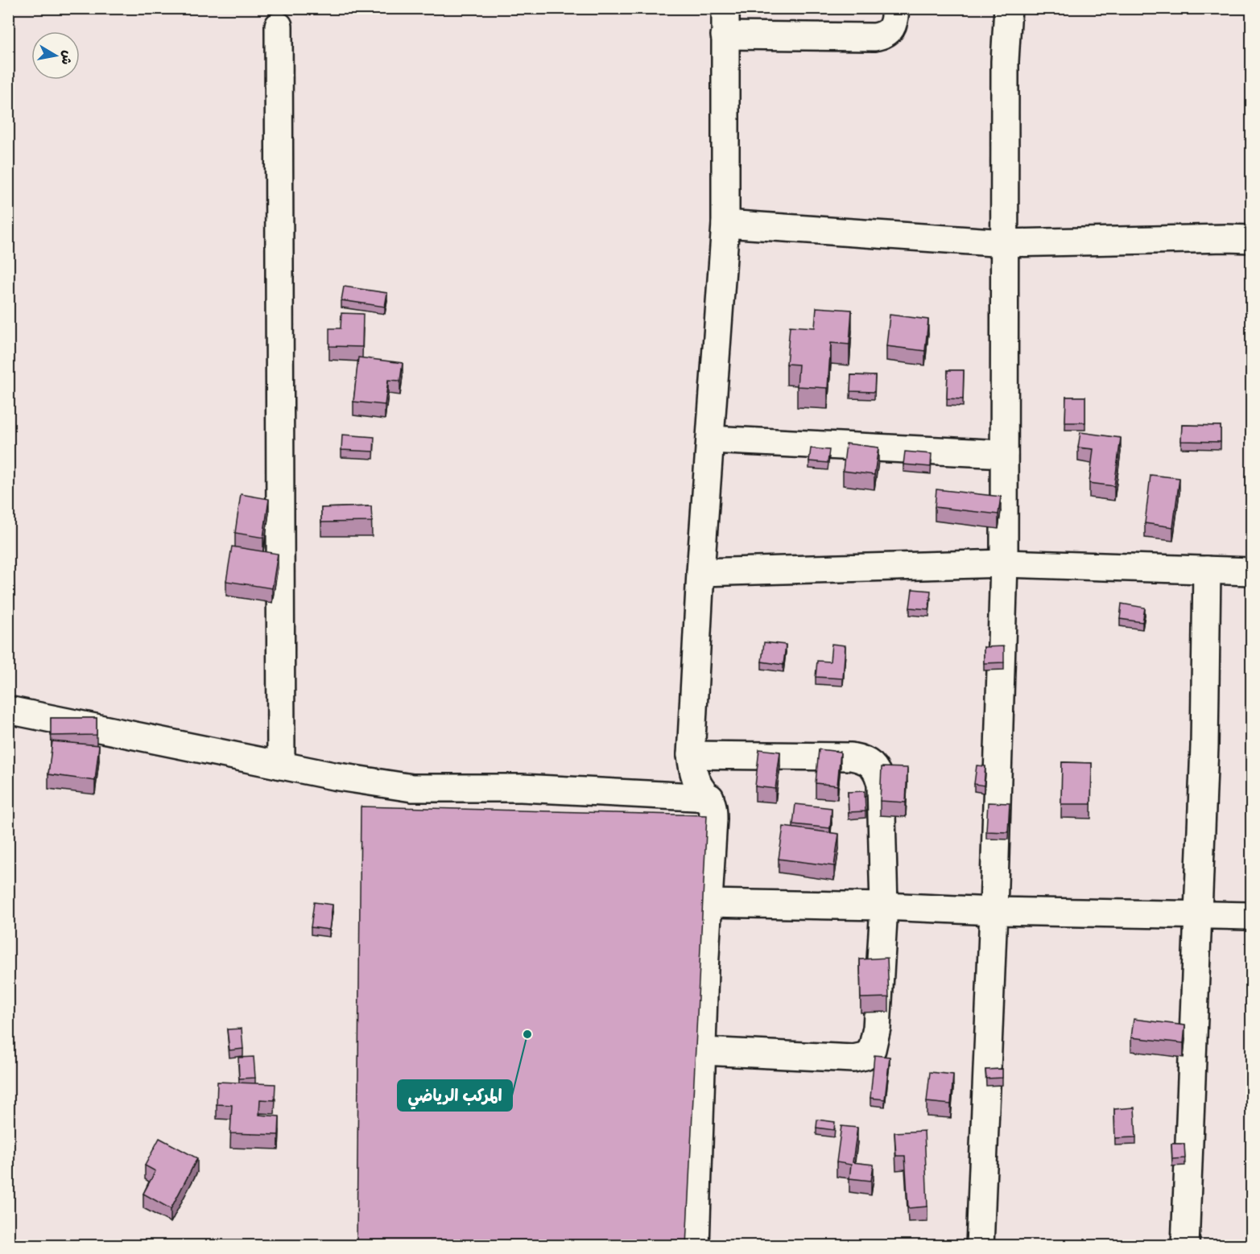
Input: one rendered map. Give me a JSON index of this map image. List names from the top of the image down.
{
  "places": ["المركب الرياضي"],
  "north": "right"
}
